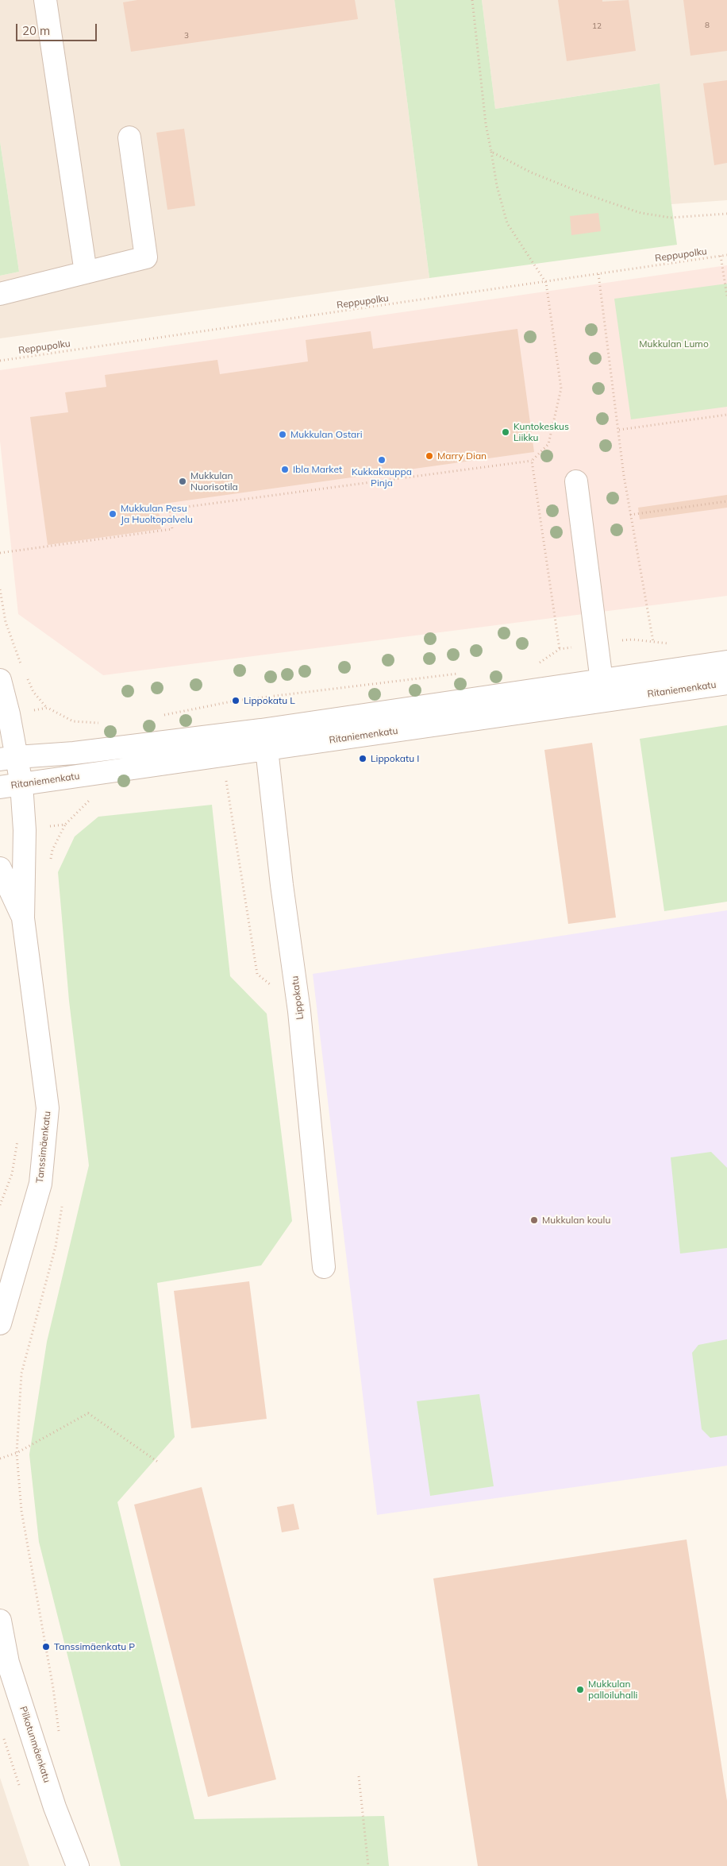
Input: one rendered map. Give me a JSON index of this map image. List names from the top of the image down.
{
  "streets": {
    "street": [
      "Ritaniemenkatu",
      "Lippokatu",
      "Tanssimäenkatu",
      "Pilkotunmäenkatu"
    ],
    "path": ["Reppupolku"]
  },
  "crossings": [
    ["Ritaniemenkatu", "Lippokatu"],
    ["Ritaniemenkatu", "Tanssimäenkatu"]
  ],
  "parks": ["Mukkulan Lumo"],
  "places": [
    "Kuntokeskus Liikku",
    "Mukkulan Ostari",
    "Marry Dian",
    "Kukkakauppa Pinja",
    "Ibla Market",
    "Mukkulan Nuorisotila",
    "Mukkulan Pesu Ja Huoltopalvelu",
    "Lippokatu L",
    "Lippokatu I",
    "Mukkulan koulu",
    "Tanssimäenkatu P",
    "Mukkulan palloiluhalli"
  ],
  "house_numbers": ["8", "12", "3"],
  "scale_bar": "20 m"
}
